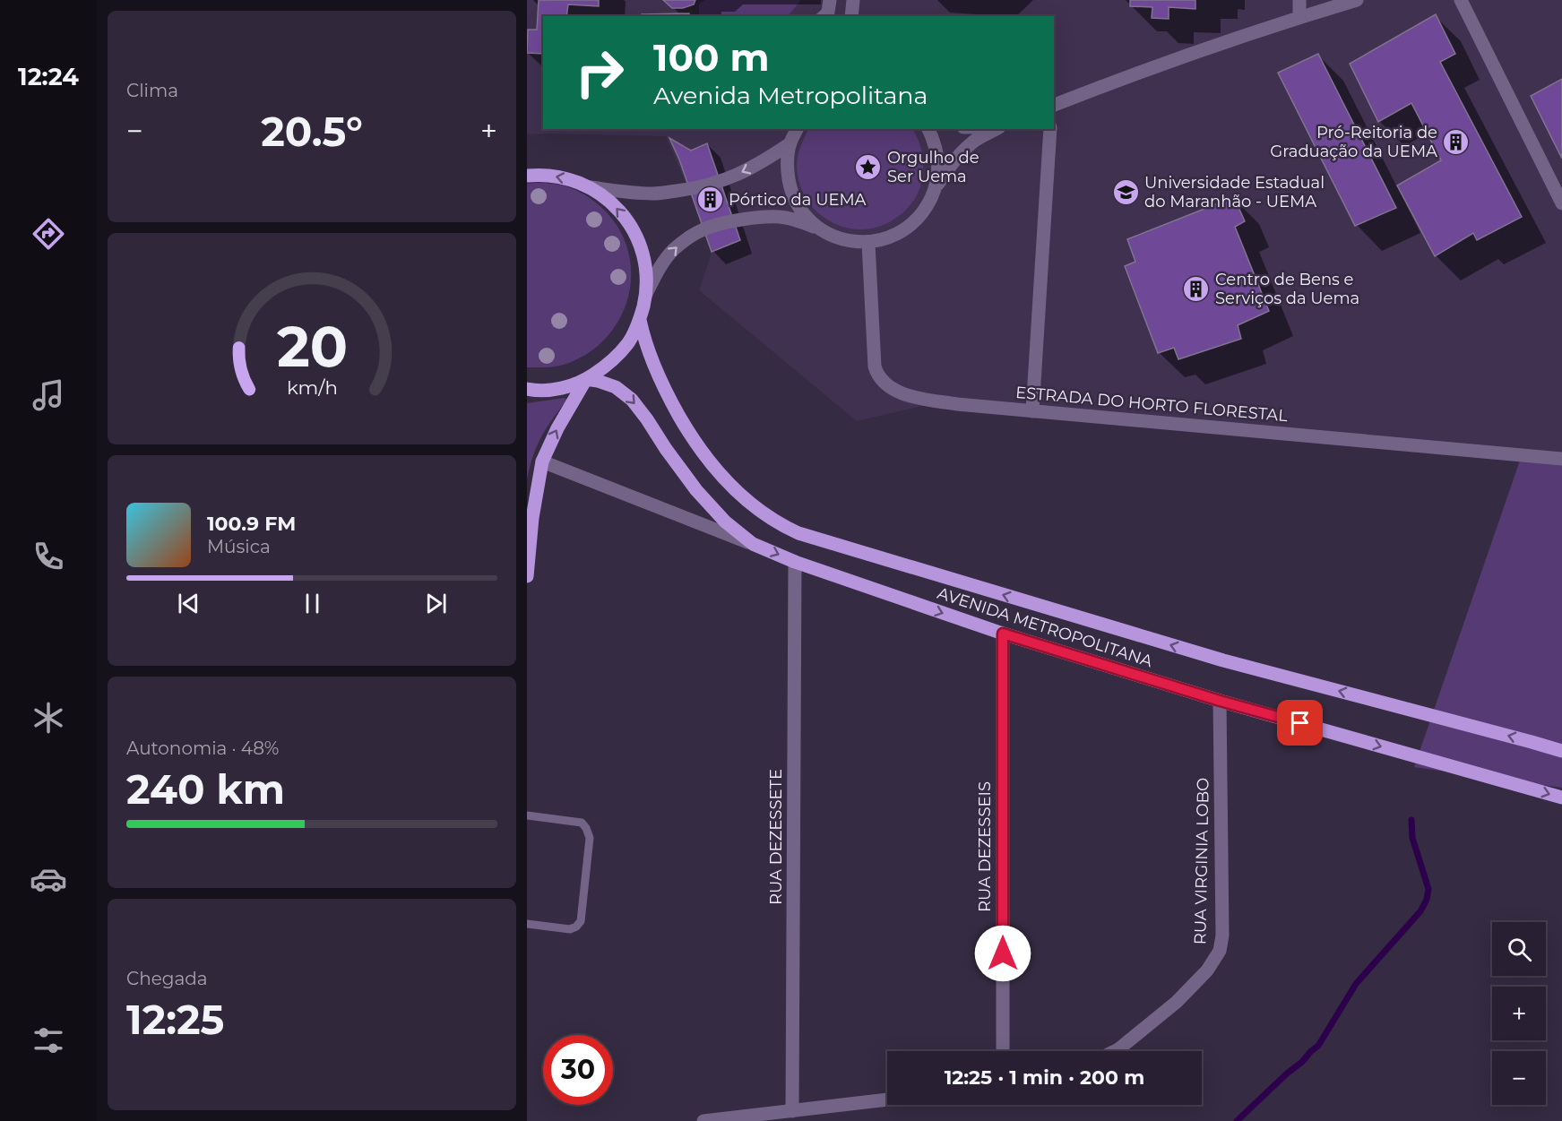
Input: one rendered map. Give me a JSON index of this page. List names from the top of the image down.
{
  "streets": {
    "main road": ["AVENIDA METROPOLITANA"],
    "street": [
      "ESTRADA DO HORTO FLORESTAL",
      "RUA DEZESSETE",
      "RUA DEZESSEIS",
      "RUA VIRGINIA LOBO"
    ]
  },
  "crossings": [
    ["AVENIDA METROPOLITANA", "RUA DEZESSETE"],
    ["AVENIDA METROPOLITANA", "RUA DEZESSEIS"],
    ["AVENIDA METROPOLITANA", "RUA VIRGINIA LOBO"]
  ],
  "places": {
    "building": ["Pró-Reitoria de Graduação da UEMA", "Pórtico da UEMA", "Centro de Bens e Serviços da Uema"],
    "place": ["Orgulho de Ser Uema"],
    "school or university": ["Universidade Estadual do Maranhão - UEMA"]
  },
  "page": {
    "tabs": "12:24",
    "tile": [
      "Clima",
      ["Autonomia · 48%", "240 km"],
      ["Chegada", "12:25"]
    ],
    "turn": ["100 m", "Avenida Metropolitana"],
    "heat": ["−", "20.5°", "+"],
    "song": ["100.9 FM", "Música"],
    "map_buttons": ["+", "−"],
    "limit": "30",
    "trip": "12:25 · 1 min · 200 m",
    "gauge": ["20", "km/h"]
  }
}
